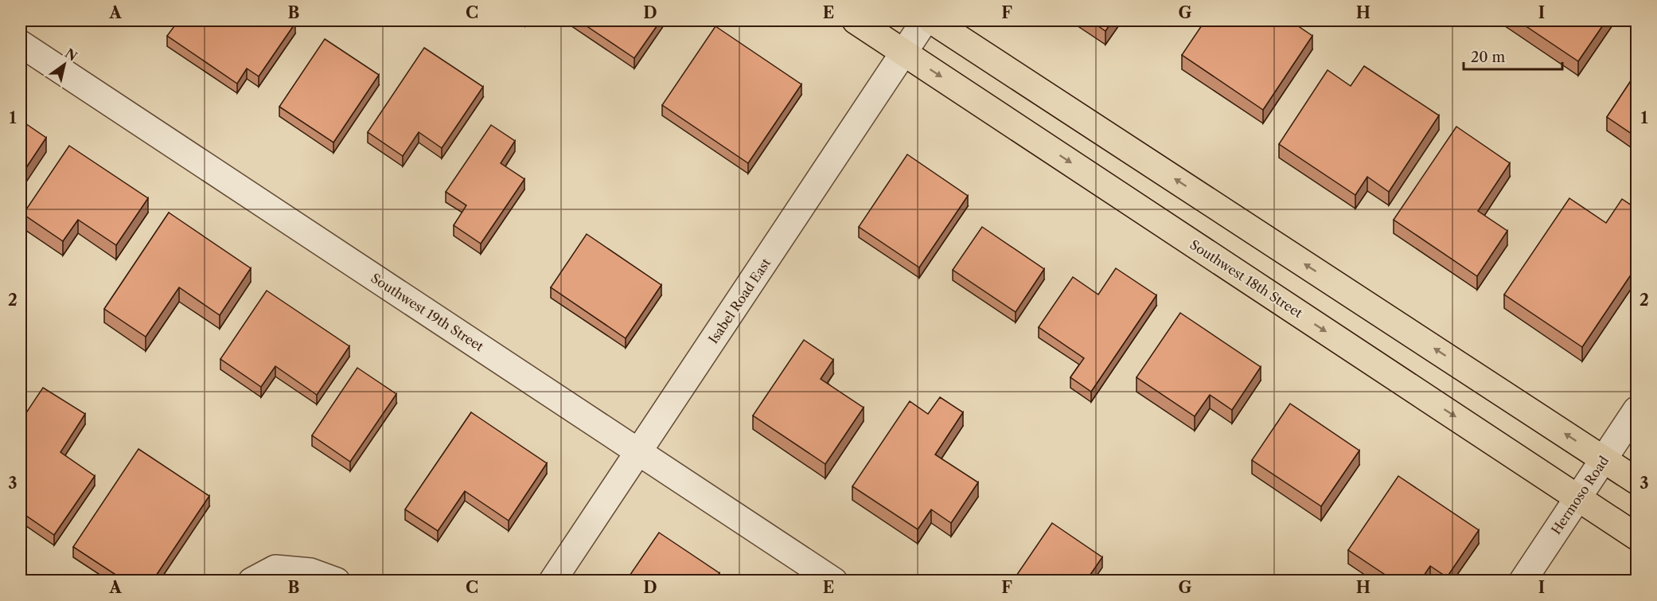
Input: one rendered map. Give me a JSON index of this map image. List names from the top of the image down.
{
  "streets": {
    "main road": ["Southwest 18th Street"],
    "street": ["Isabel Road East", "Southwest 19th Street", "Hermoso Road"]
  },
  "crossings": [
    ["Southwest 18th Street", "Isabel Road East"],
    ["Southwest 18th Street", "Hermoso Road"],
    ["Isabel Road East", "Southwest 19th Street"]
  ],
  "scale_bar": "20 m",
  "north": "top right",
  "grid": {
    "columns": [
      "A",
      "B",
      "C",
      "D",
      "E",
      "F",
      "G",
      "H",
      "I"
    ],
    "rows": ["1", "2", "3"]
  }
}
